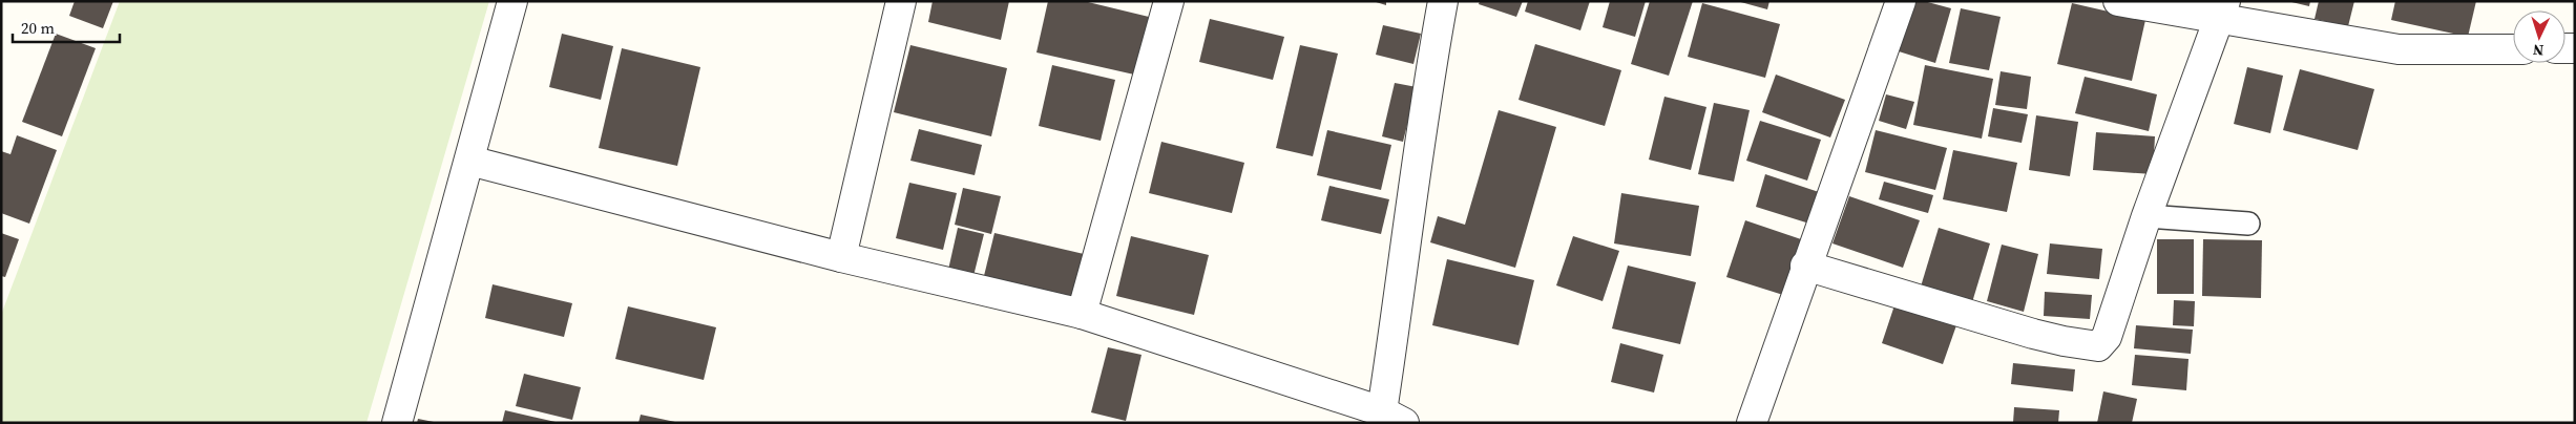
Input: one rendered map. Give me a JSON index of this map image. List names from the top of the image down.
{
  "scale_bar": "20 m",
  "north": "bottom"
}
